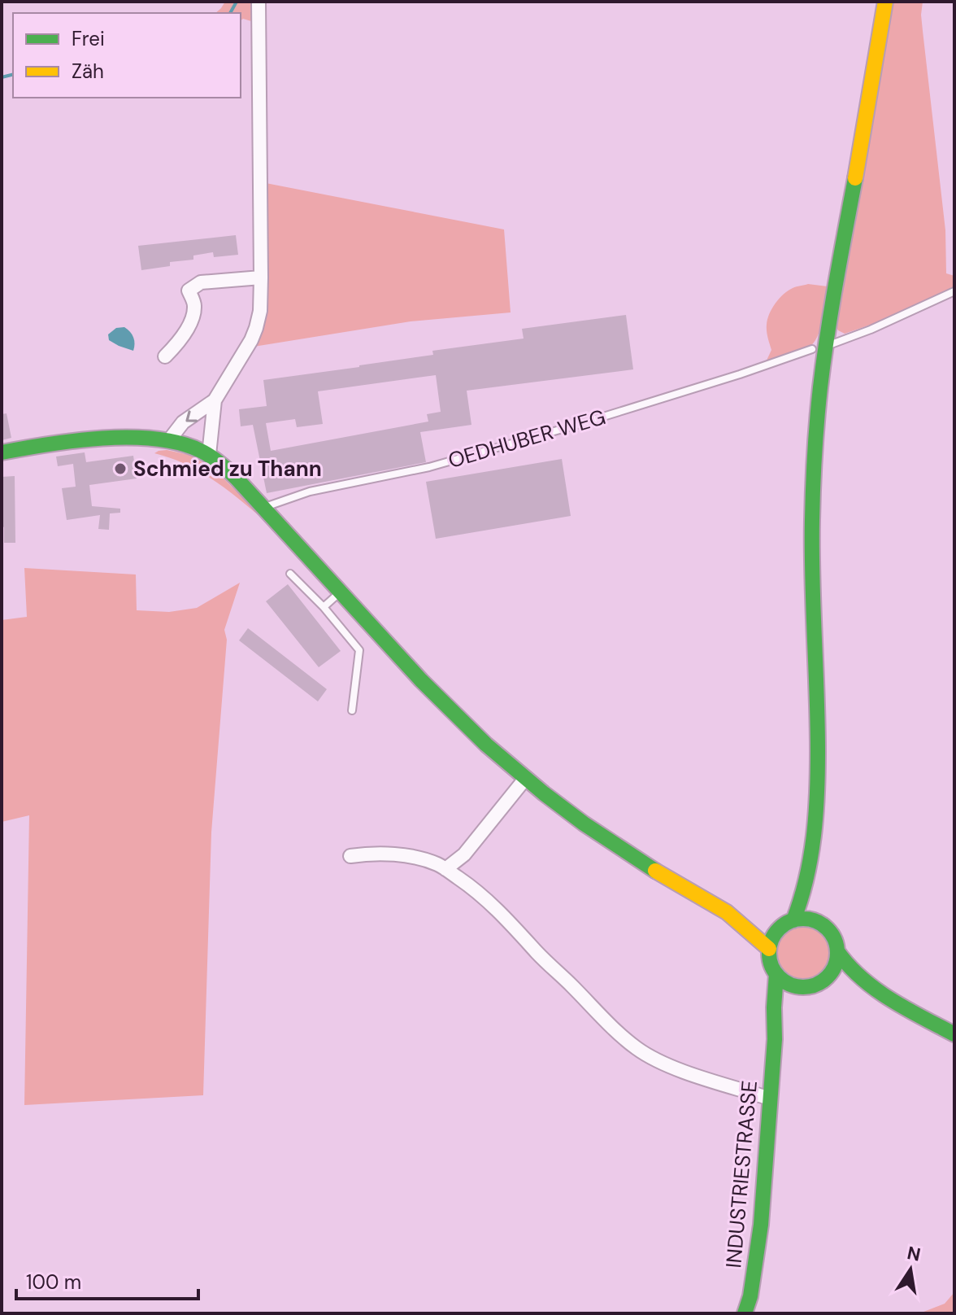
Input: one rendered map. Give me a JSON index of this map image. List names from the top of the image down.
{
  "streets": {
    "main road": ["INDUSTRIESTRASSE"],
    "lane": ["OEDHUBER WEG"]
  },
  "places": ["Schmied zu Thann"],
  "legend": ["Frei", "Zäh"],
  "scale_bar": "100 m",
  "north": "top"
}
